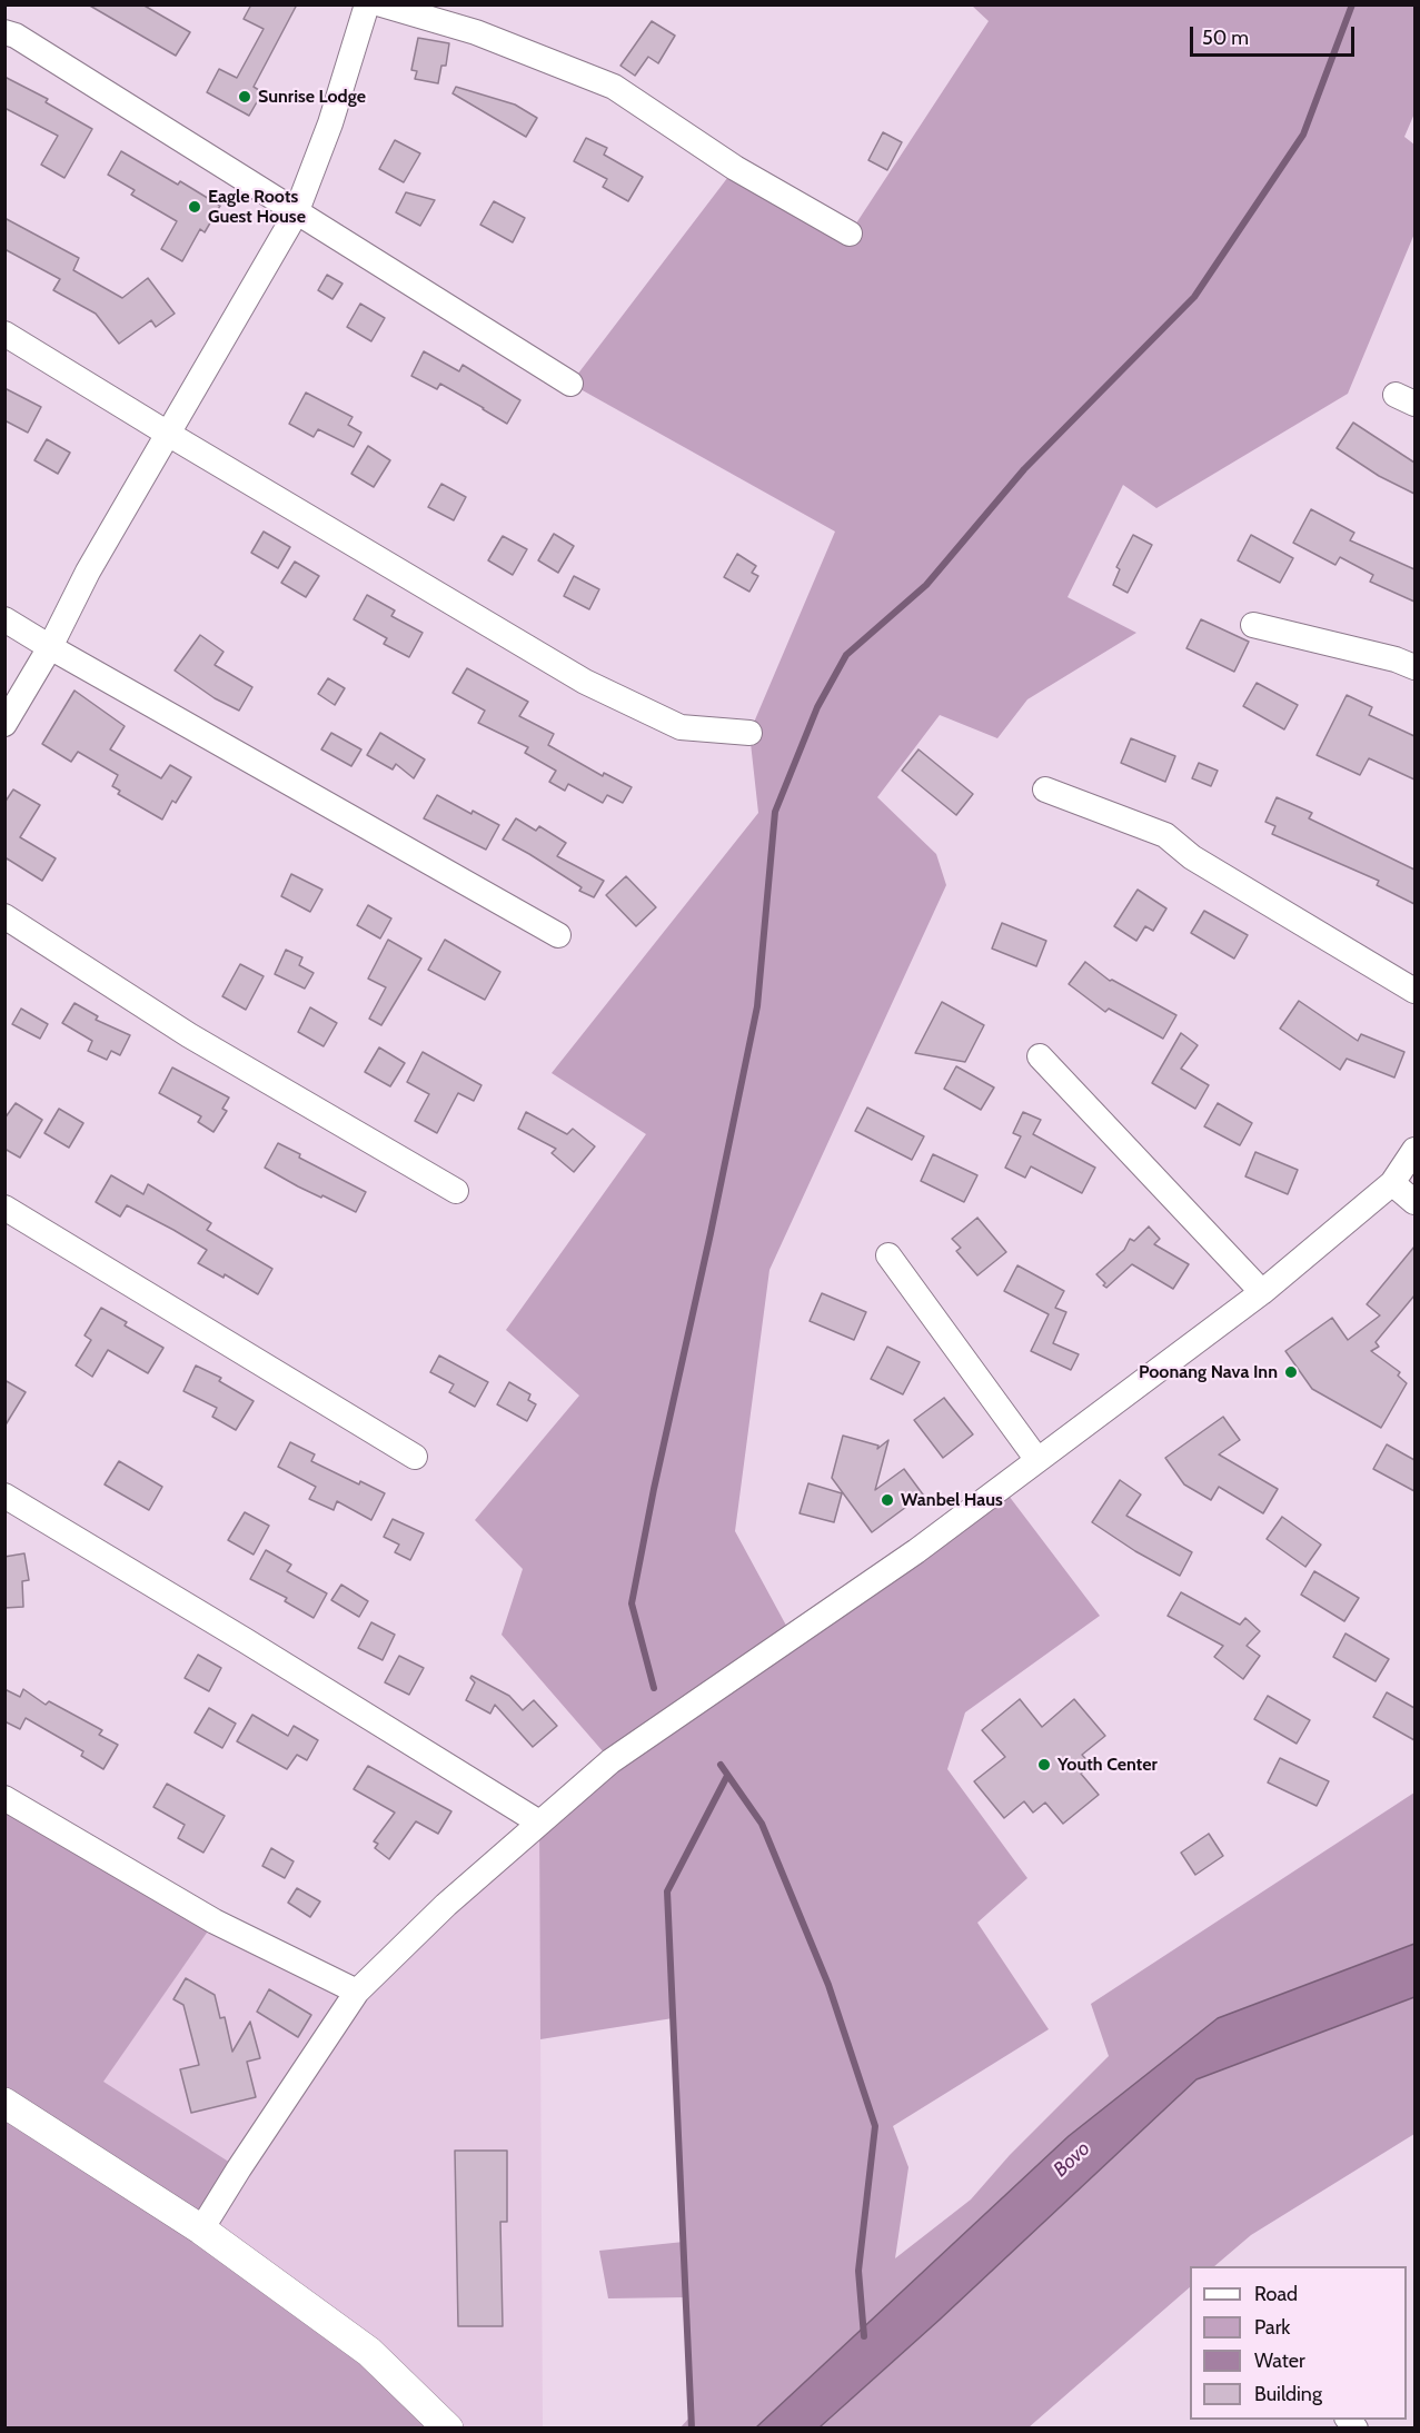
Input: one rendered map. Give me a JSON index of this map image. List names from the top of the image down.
{
  "water": ["Bovo"],
  "places": [
    "Sunrise Lodge",
    "Eagle Roots Guest House",
    "Poonang Nava Inn",
    "Wanbel Haus",
    "Youth Center"
  ],
  "legend": [
    "Road",
    "Park",
    "Water",
    "Building"
  ],
  "scale_bar": "50 m"
}
